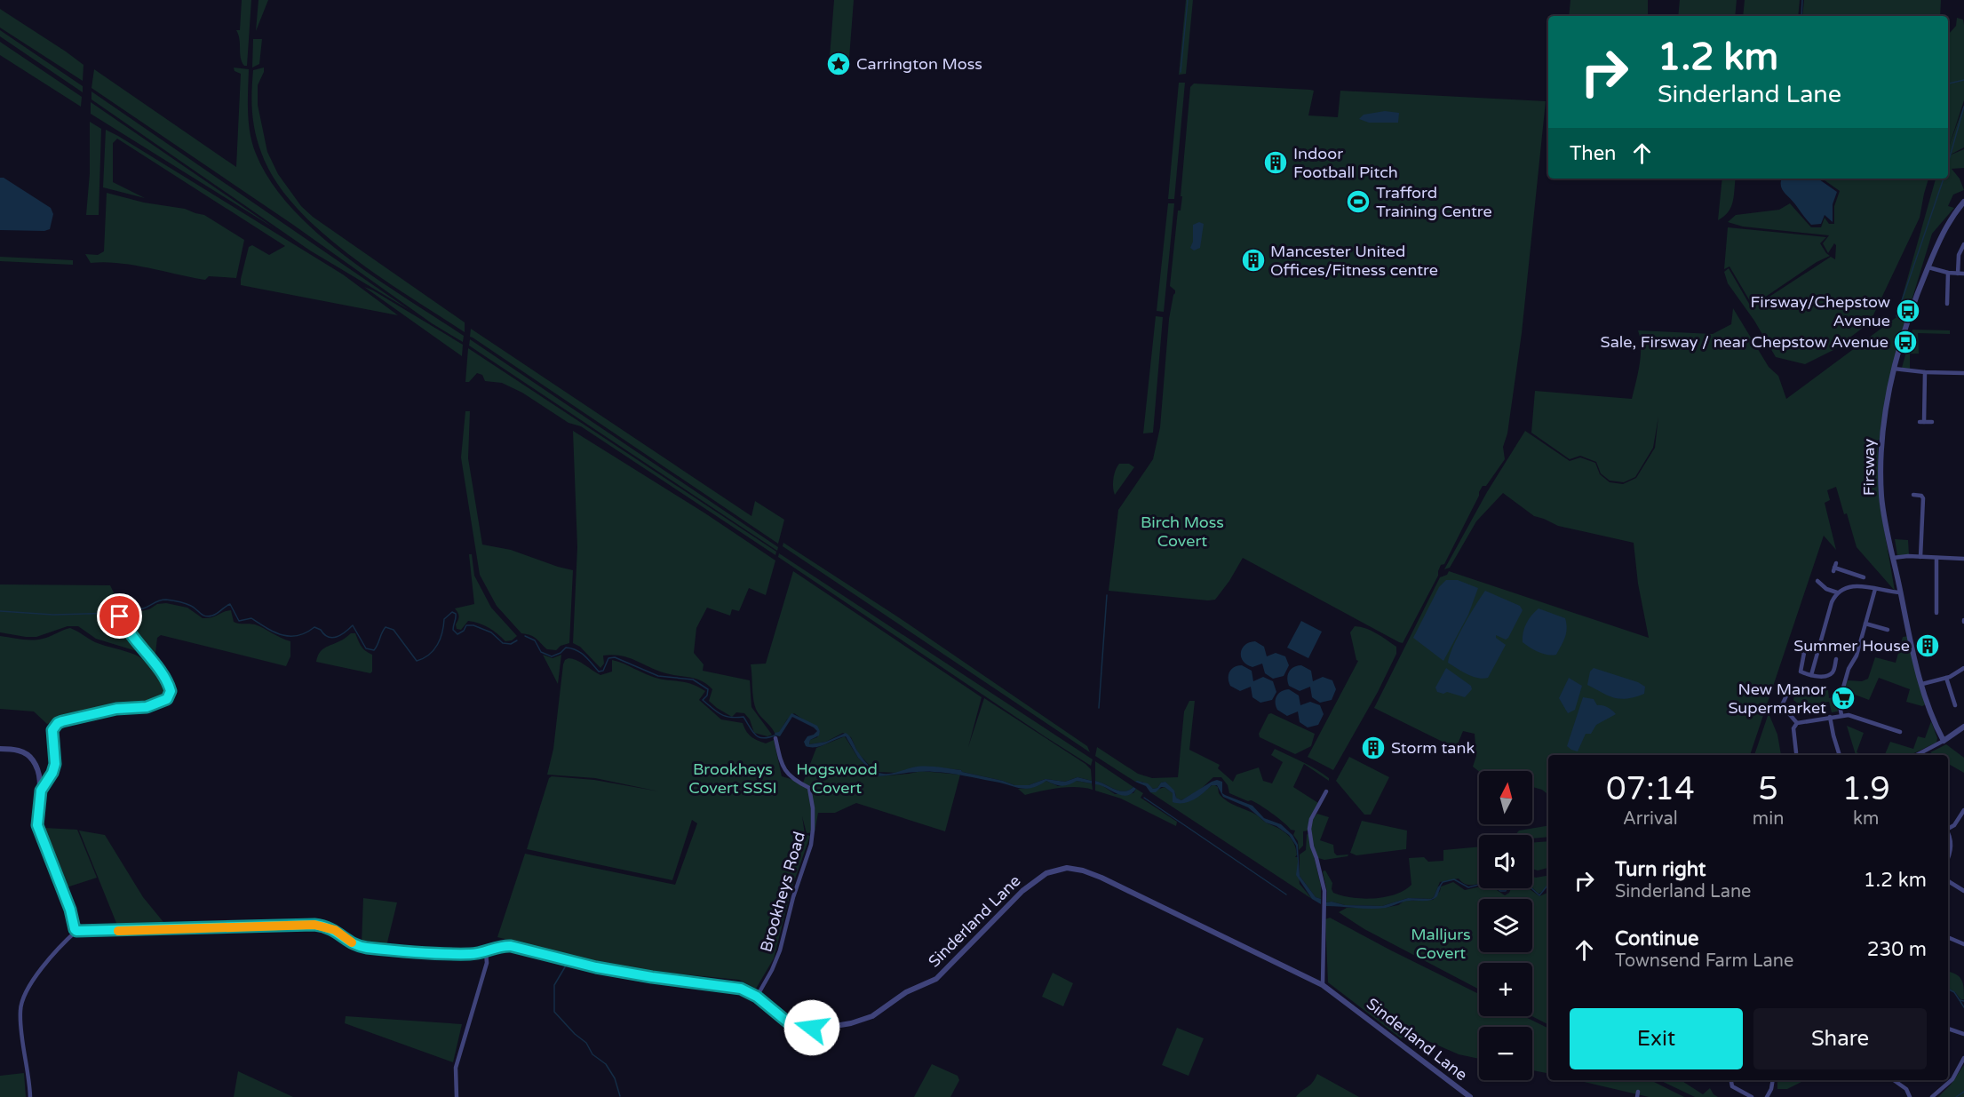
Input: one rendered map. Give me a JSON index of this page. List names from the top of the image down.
{
  "streets": {
    "street": ["Firsway", "Brookheys Road", "Sinderland Lane"]
  },
  "crossings": [
    ["Brookheys Road", "Sinderland Lane"]
  ],
  "parks": [
    "Birch Moss Covert",
    "Brookheys Covert SSSI",
    "Hogswood Covert",
    "Malljurs Covert"
  ],
  "places": {
    "place": ["Carrington Moss"],
    "building": [
      "Indoor Football Pitch",
      "Mancester United Offices/Fitness centre",
      "Summer House",
      "Storm tank"
    ],
    "sports": ["Trafford Training Centre"],
    "bus stop": ["Firsway/Chepstow Avenue", "Sale, Firsway / near Chepstow Avenue"],
    "supermarket": ["New Manor Supermarket"]
  },
  "north": "top",
  "page": {
    "turn": ["1.2 km", "Sinderland Lane"],
    "then": "Then",
    "eta": [
      "07:14",
      "Arrival",
      "5",
      "min",
      "1.9",
      "km"
    ],
    "map_buttons": ["+", "−"],
    "list": [
      {
        "name": "Turn right",
        "note": "Sinderland Lane",
        "value": "1.2 km"
      },
      {
        "name": "Continue",
        "note": "Townsend Farm Lane",
        "value": "230 m"
      }
    ],
    "buttons": ["Exit", "Share"]
  }
}
